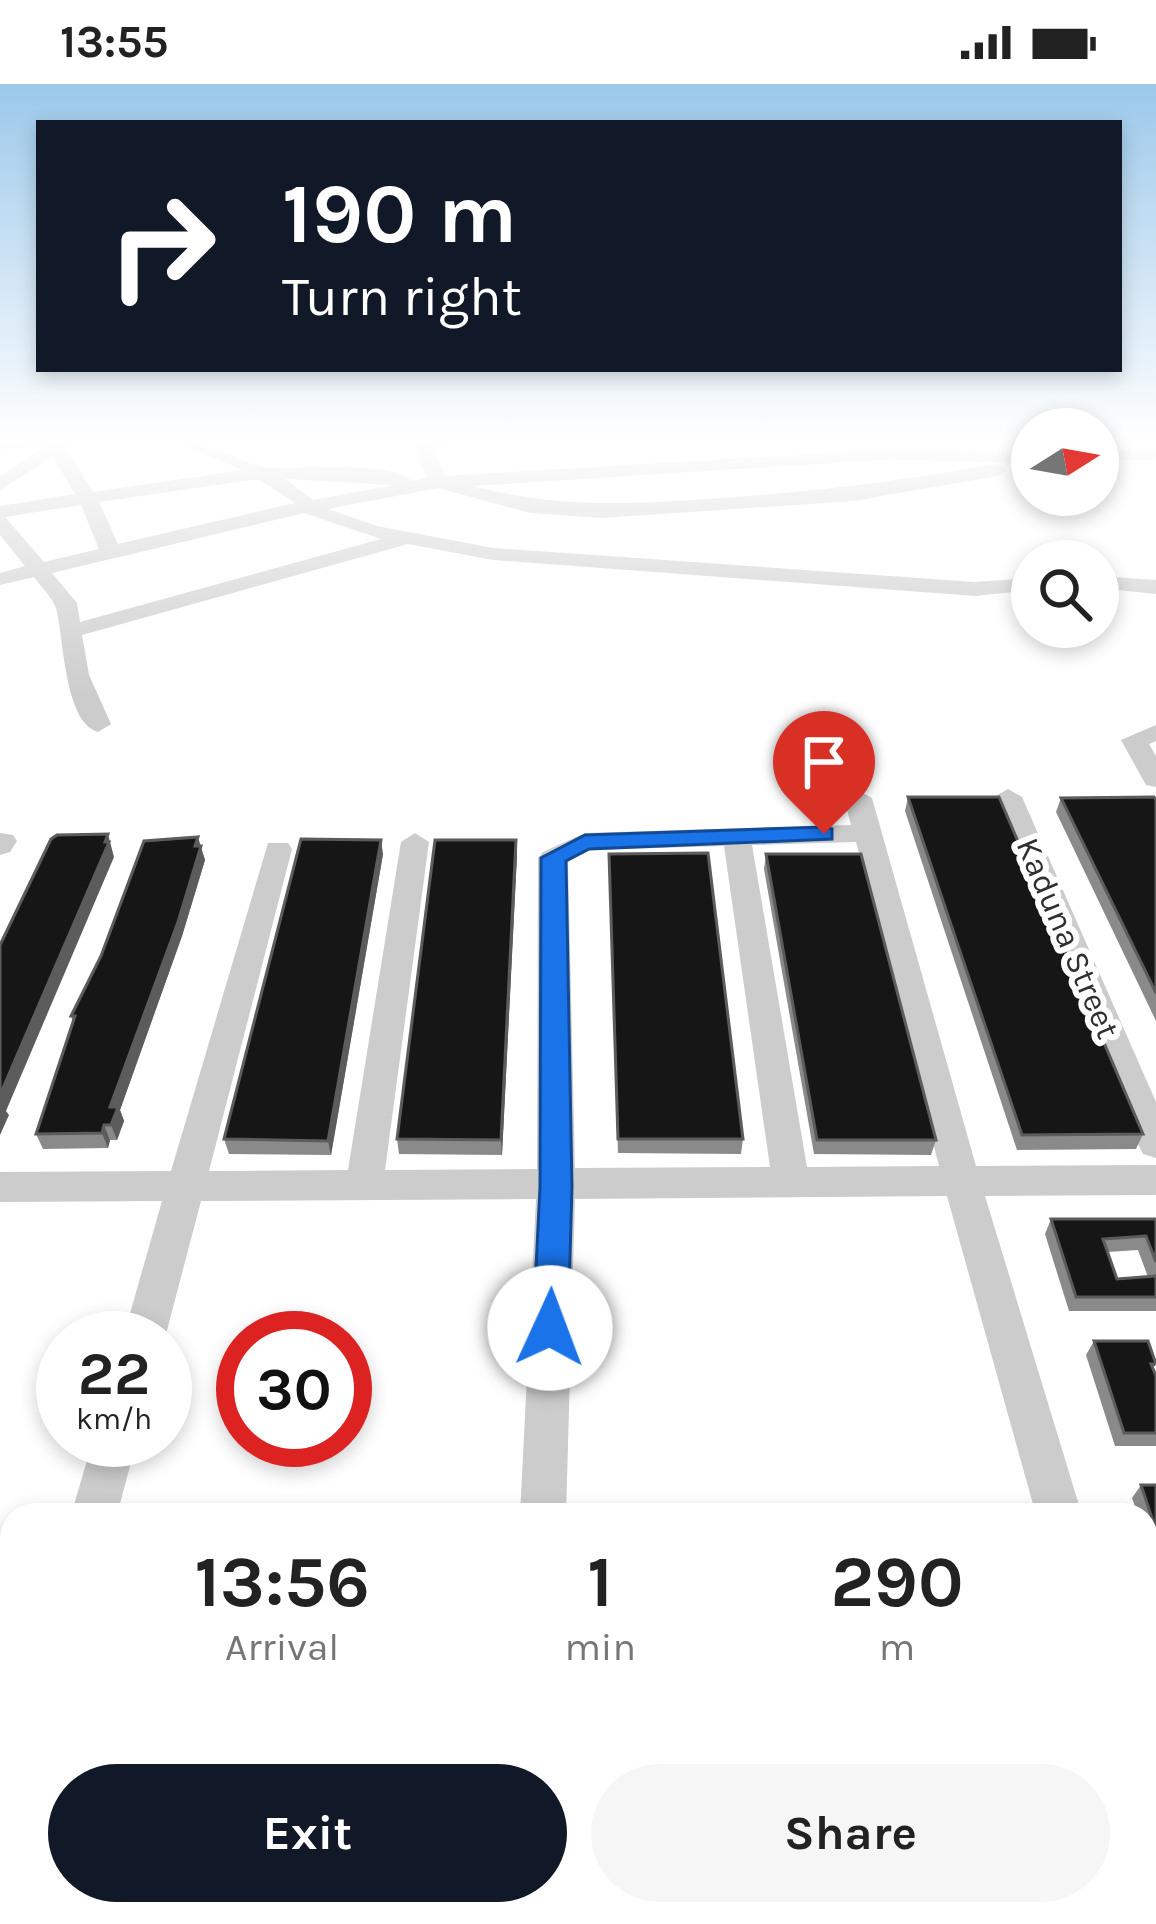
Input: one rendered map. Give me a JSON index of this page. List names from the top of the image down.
{
  "streets": {
    "street": ["Kaduna Street"]
  },
  "north": "right",
  "page": {
    "status": "13:55",
    "turn": ["190 m", "Turn right"],
    "speed": "22 km/h",
    "limit": "30",
    "eta": [
      "13:56",
      "Arrival",
      "1",
      "min",
      "290",
      "m"
    ],
    "buttons": ["Exit", "Share"]
  }
}
